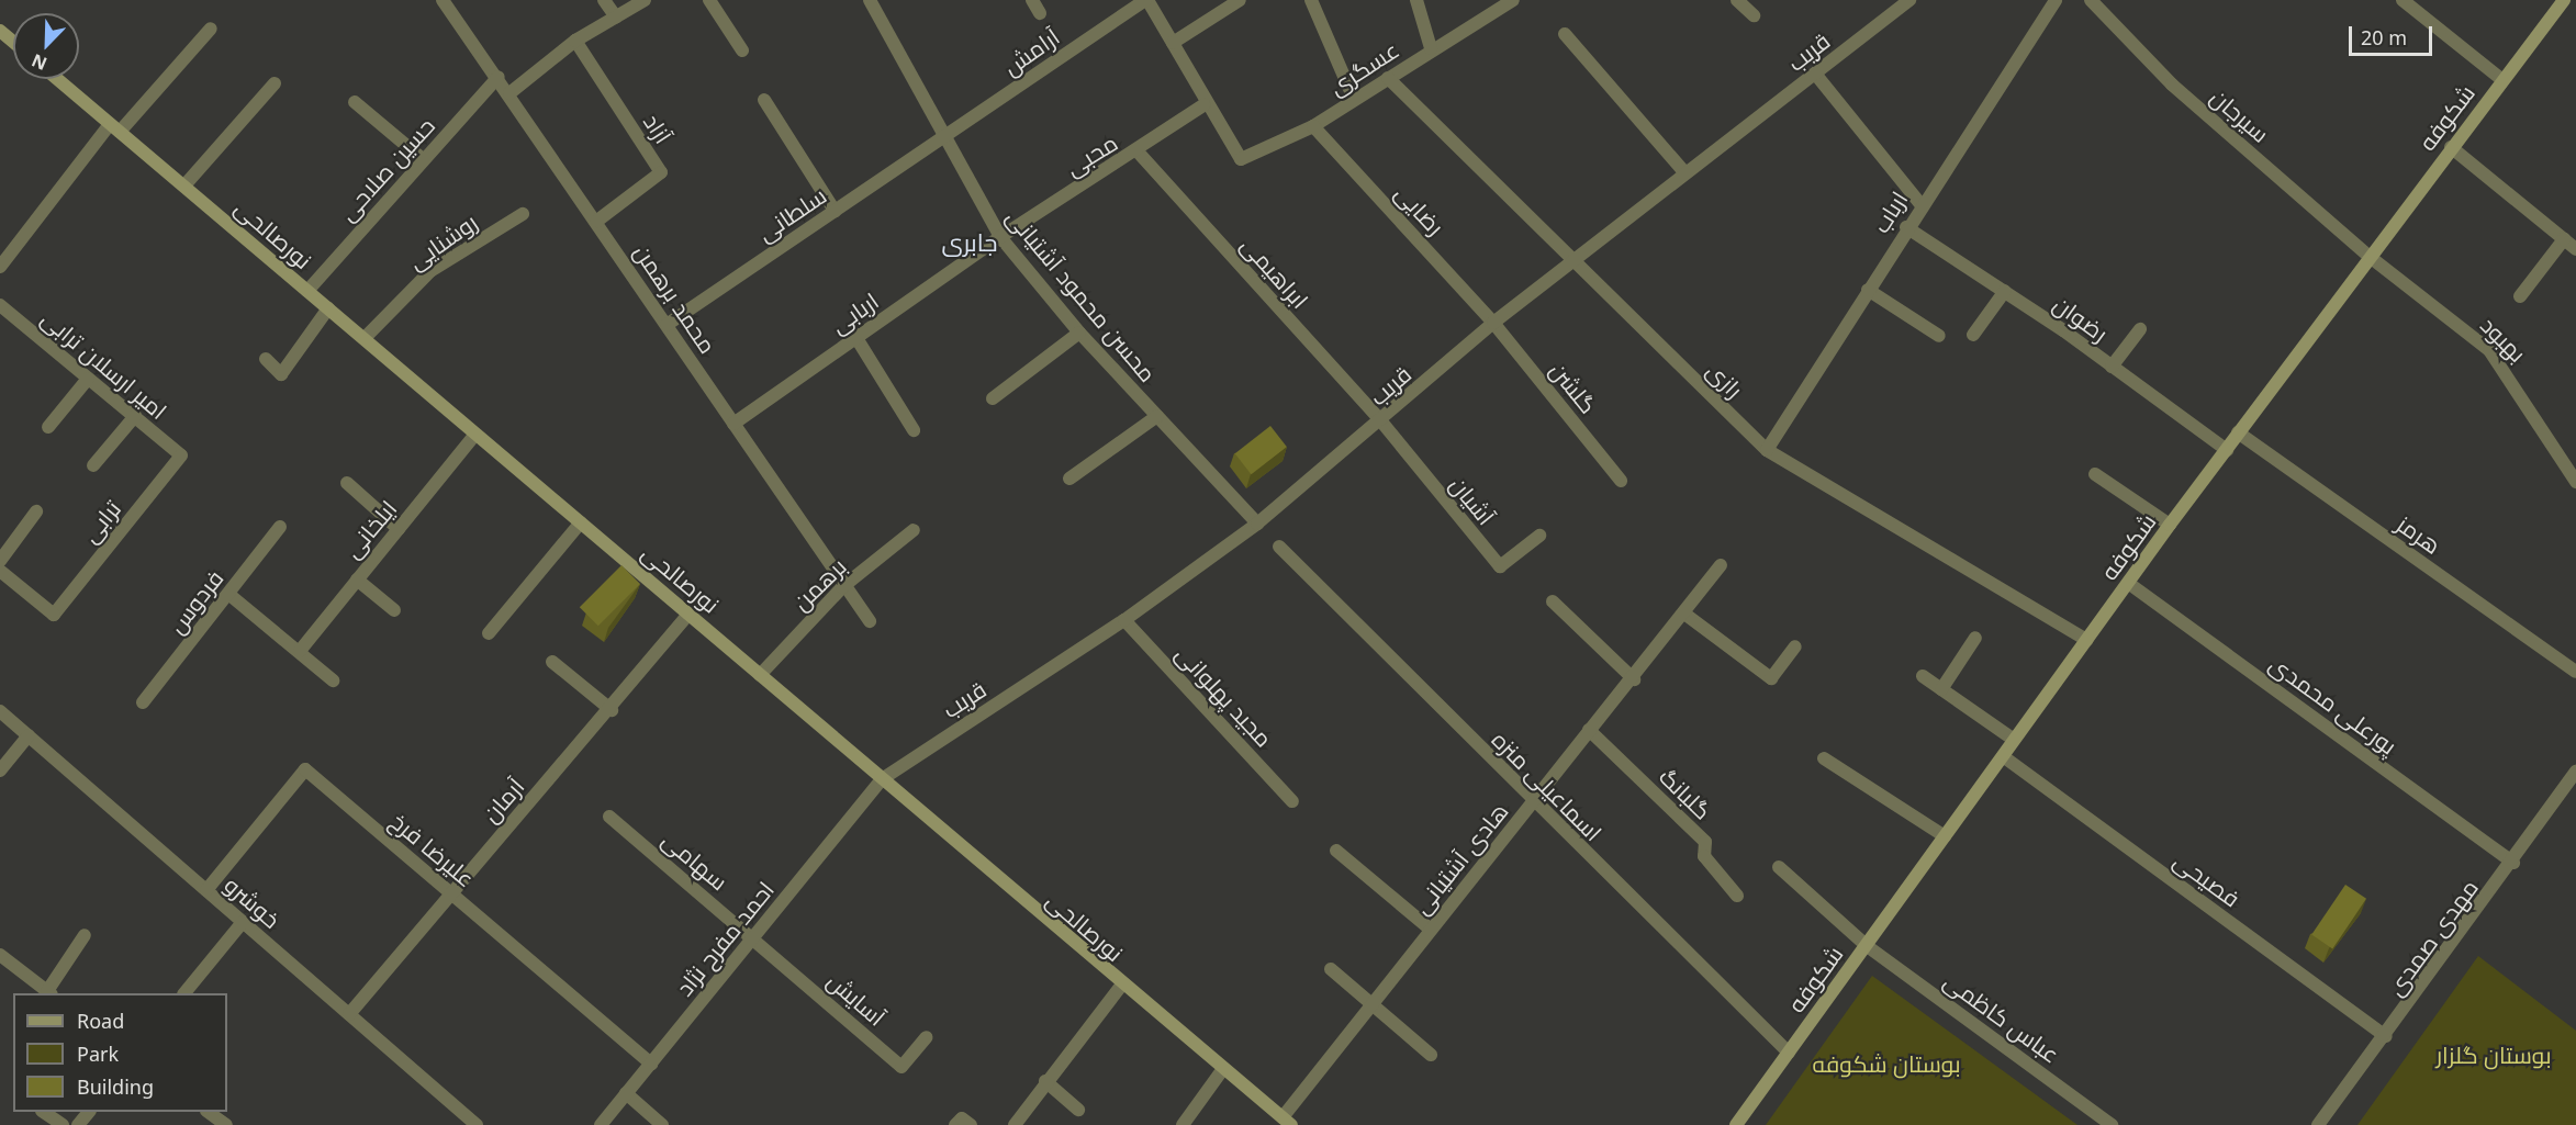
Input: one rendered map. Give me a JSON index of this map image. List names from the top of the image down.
{
  "streets": {
    "main road": ["شکوفه", "نورصالحی"],
    "street": [
      "آرامش",
      "قریب",
      "عسگری",
      "سیرجان",
      "آزاد",
      "محبی",
      "حسین صلاحی",
      "رضایی",
      "ارباب",
      "سلطانی",
      "روشنایی",
      "ابراهیمی",
      "محسن محمود آشتیانی",
      "محمد برهمن",
      "اربابی",
      "رضوان",
      "بهبود",
      "امیر ارسلان ترابی",
      "رازی",
      "گلشن",
      "آشیان",
      "ترابی",
      "ایلخانی",
      "هرمز",
      "برهمن",
      "فردوس",
      "مجید پهلوانی",
      "پورعلی محمدی",
      "اسماعیلی منزه",
      "گلبانگ",
      "آرمان",
      "علیرضا فرخ",
      "هادی آشتیانی",
      "سهامی",
      "فصیحی",
      "خوشرو",
      "مهدی صمدی",
      "احمد مفرح نژاد",
      "آسایش",
      "عباس کاظمی"
    ]
  },
  "crossings": [
    ["آرامش", "سلطانی"],
    ["آرامش", "محسن محمود آشتیانی"],
    ["قریب", "رضایی"],
    ["قریب", "نورصالحی"],
    ["قریب", "ابراهیمی"],
    ["قریب", "محسن محمود آشتیانی"],
    ["قریب", "رازی"],
    ["قریب", "گلشن"],
    ["قریب", "آشیان"],
    ["قریب", "مجید پهلوانی"],
    ["قریب", "احمد مفرح نژاد"],
    ["عسگری", "محبی"],
    ["عسگری", "رضایی"],
    ["عسگری", "رازی"],
    ["سیرجان", "شکوفه"],
    ["سیرجان", "بهبود"],
    ["شکوفه", "رضوان"],
    ["شکوفه", "بهبود"],
    ["شکوفه", "رازی"],
    ["شکوفه", "هرمز"],
    ["شکوفه", "پورعلی محمدی"],
    ["شکوفه", "اسماعیلی منزه"],
    ["شکوفه", "فصیحی"],
    ["شکوفه", "عباس کاظمی"],
    ["آزاد", "محمد برهمن"],
    ["محبی", "ابراهیمی"],
    ["محبی", "محسن محمود آشتیانی"],
    ["محبی", "اربابی"],
    ["حسین صلاحی", "نورصالحی"],
    ["حسین صلاحی", "محمد برهمن"],
    ["رضایی", "گلشن"],
    ["ارباب", "رضوان"],
    ["ارباب", "رازی"],
    ["سلطانی", "محسن محمود آشتیانی"],
    ["سلطانی", "محمد برهمن"],
    ["نورصالحی", "روشنایی"],
    ["نورصالحی", "ایلخانی"],
    ["نورصالحی", "برهمن"],
    ["نورصالحی", "آرمان"],
    ["نورصالحی", "هادی آشتیانی"],
    ["نورصالحی", "احمد مفرح نژاد"],
    ["ابراهیمی", "آشیان"],
    ["محسن محمود آشتیانی", "اربابی"],
    ["محمد برهمن", "اربابی"],
    ["محمد برهمن", "برهمن"],
    ["امیر ارسلان ترابی", "ترابی"],
    ["پورعلی محمدی", "مهدی صمدی"],
    ["اسماعیلی منزه", "هادی آشتیانی"],
    ["گلبانگ", "هادی آشتیانی"],
    ["آرمان", "علیرضا فرخ"],
    ["آرمان", "خوشرو"],
    ["علیرضا فرخ", "خوشرو"],
    ["علیرضا فرخ", "احمد مفرح نژاد"],
    ["سهامی", "احمد مفرح نژاد"],
    ["سهامی", "آسایش"],
    ["فصیحی", "مهدی صمدی"],
    ["احمد مفرح نژاد", "آسایش"]
  ],
  "districts": ["جابری"],
  "parks": ["بوستان گلزار", "بوستان شکوفه"],
  "legend": ["Road", "Park", "Building"],
  "scale_bar": "20 m",
  "north": "bottom left"
}
